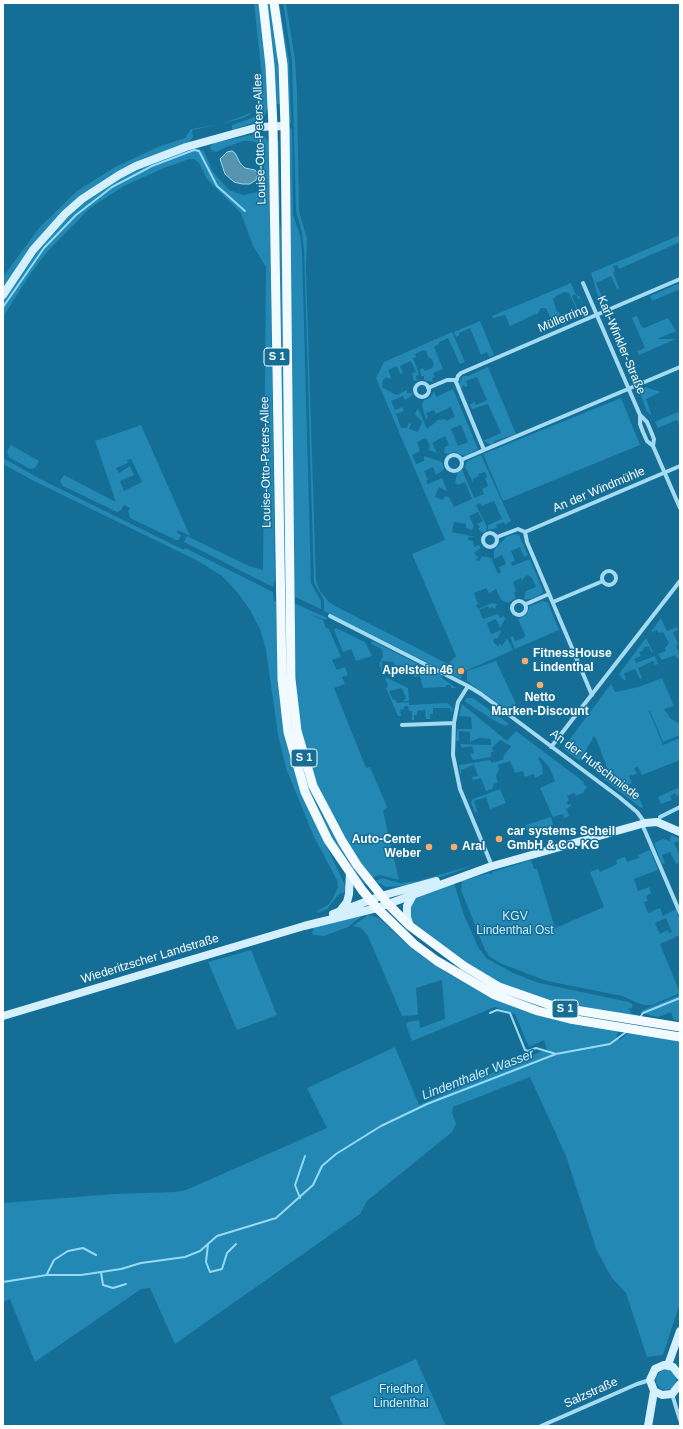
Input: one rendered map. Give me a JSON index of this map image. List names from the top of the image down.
{
  "streets": {
    "main road": ["Louise-Otto-Peters-Allee", "S 1"],
    "street": [
      "Müllerring",
      "Karl-Winkler-Straße",
      "An der Windmühle",
      "An der Hufschmiede",
      "Wiederitzscher Landstraße",
      "Salzstraße"
    ]
  },
  "crossings": [
    ["Louise-Otto-Peters-Allee", "S 1"],
    ["Louise-Otto-Peters-Allee", "Wiederitzscher Landstraße"],
    ["Müllerring", "Karl-Winkler-Straße"],
    ["Karl-Winkler-Straße", "An der Windmühle"],
    ["S 1", "Wiederitzscher Landstraße"],
    ["An der Hufschmiede", "Wiederitzscher Landstraße"]
  ],
  "water": ["Lindenthaler Wasser"],
  "parks": ["KGV Lindenthal Ost", "Friedhof Lindenthal"],
  "places": [
    "FitnessHouse Lindenthal",
    "Apelstein 46",
    "Netto Marken-Discount",
    "car systems Scheil GmbH & Co. KG",
    "Auto-Center Weber",
    "Aral"
  ]
}
